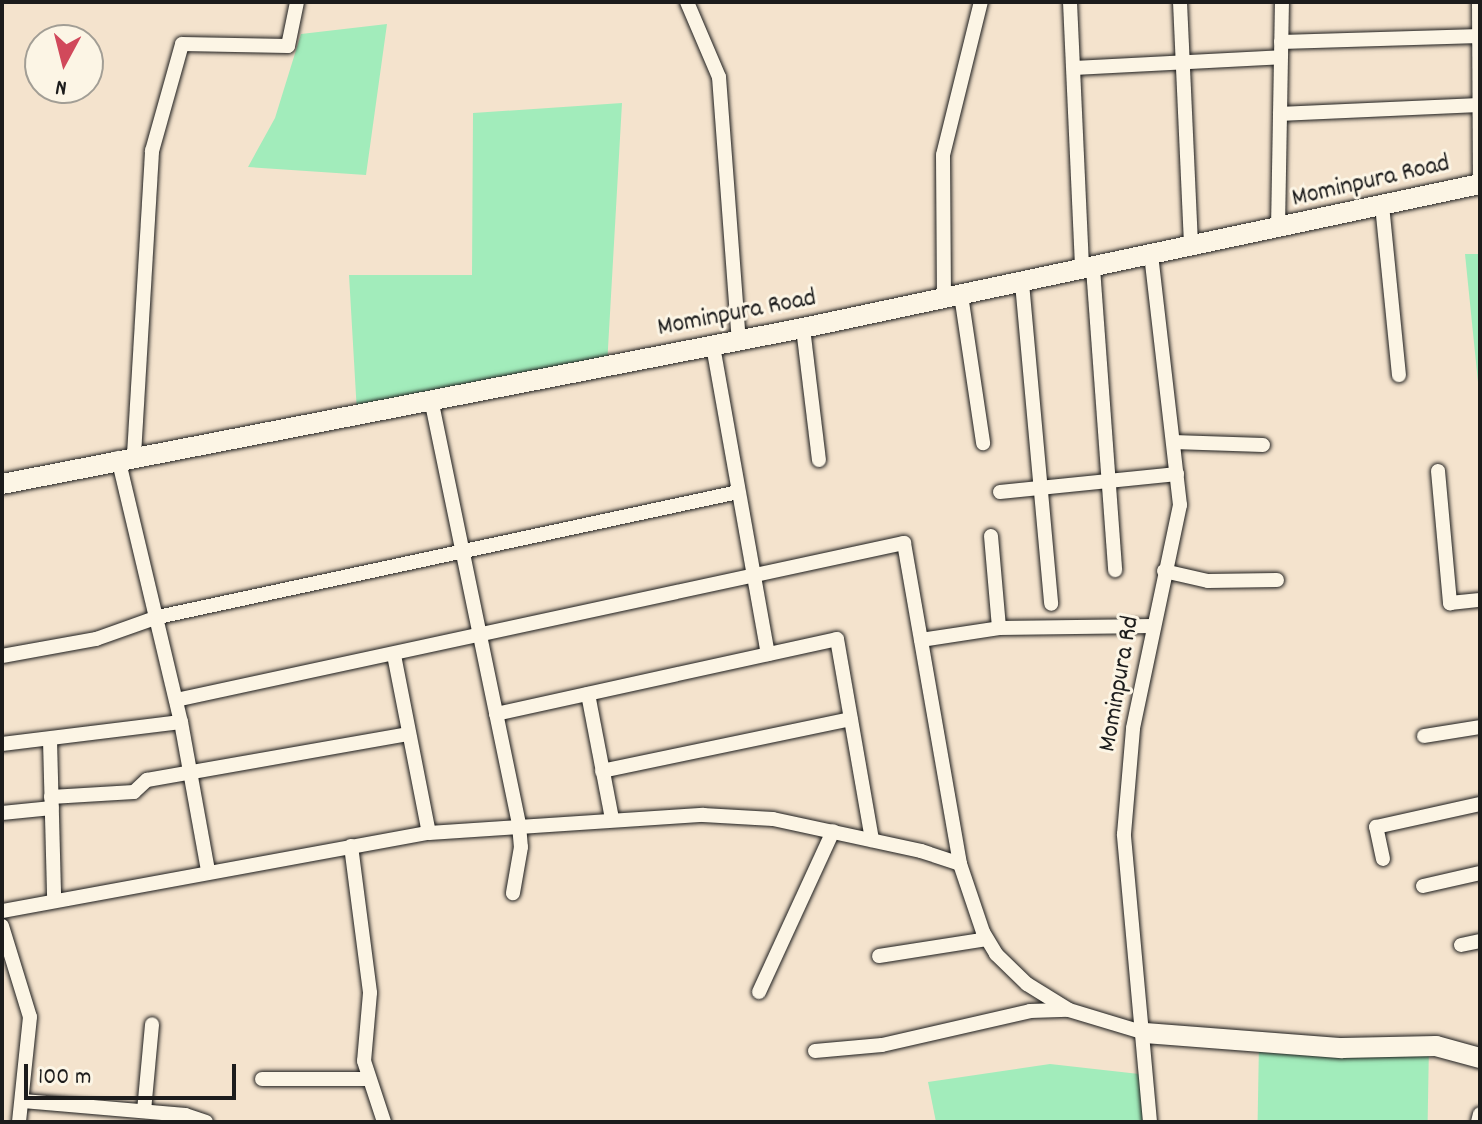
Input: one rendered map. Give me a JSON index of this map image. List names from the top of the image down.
{
  "streets": {
    "main road": ["Mominpura Road"],
    "street": ["Mominpura Rd"]
  },
  "crossings": [
    ["Mominpura Road", "Mominpura Rd"]
  ],
  "scale_bar": "100 m",
  "north": "bottom"
}
